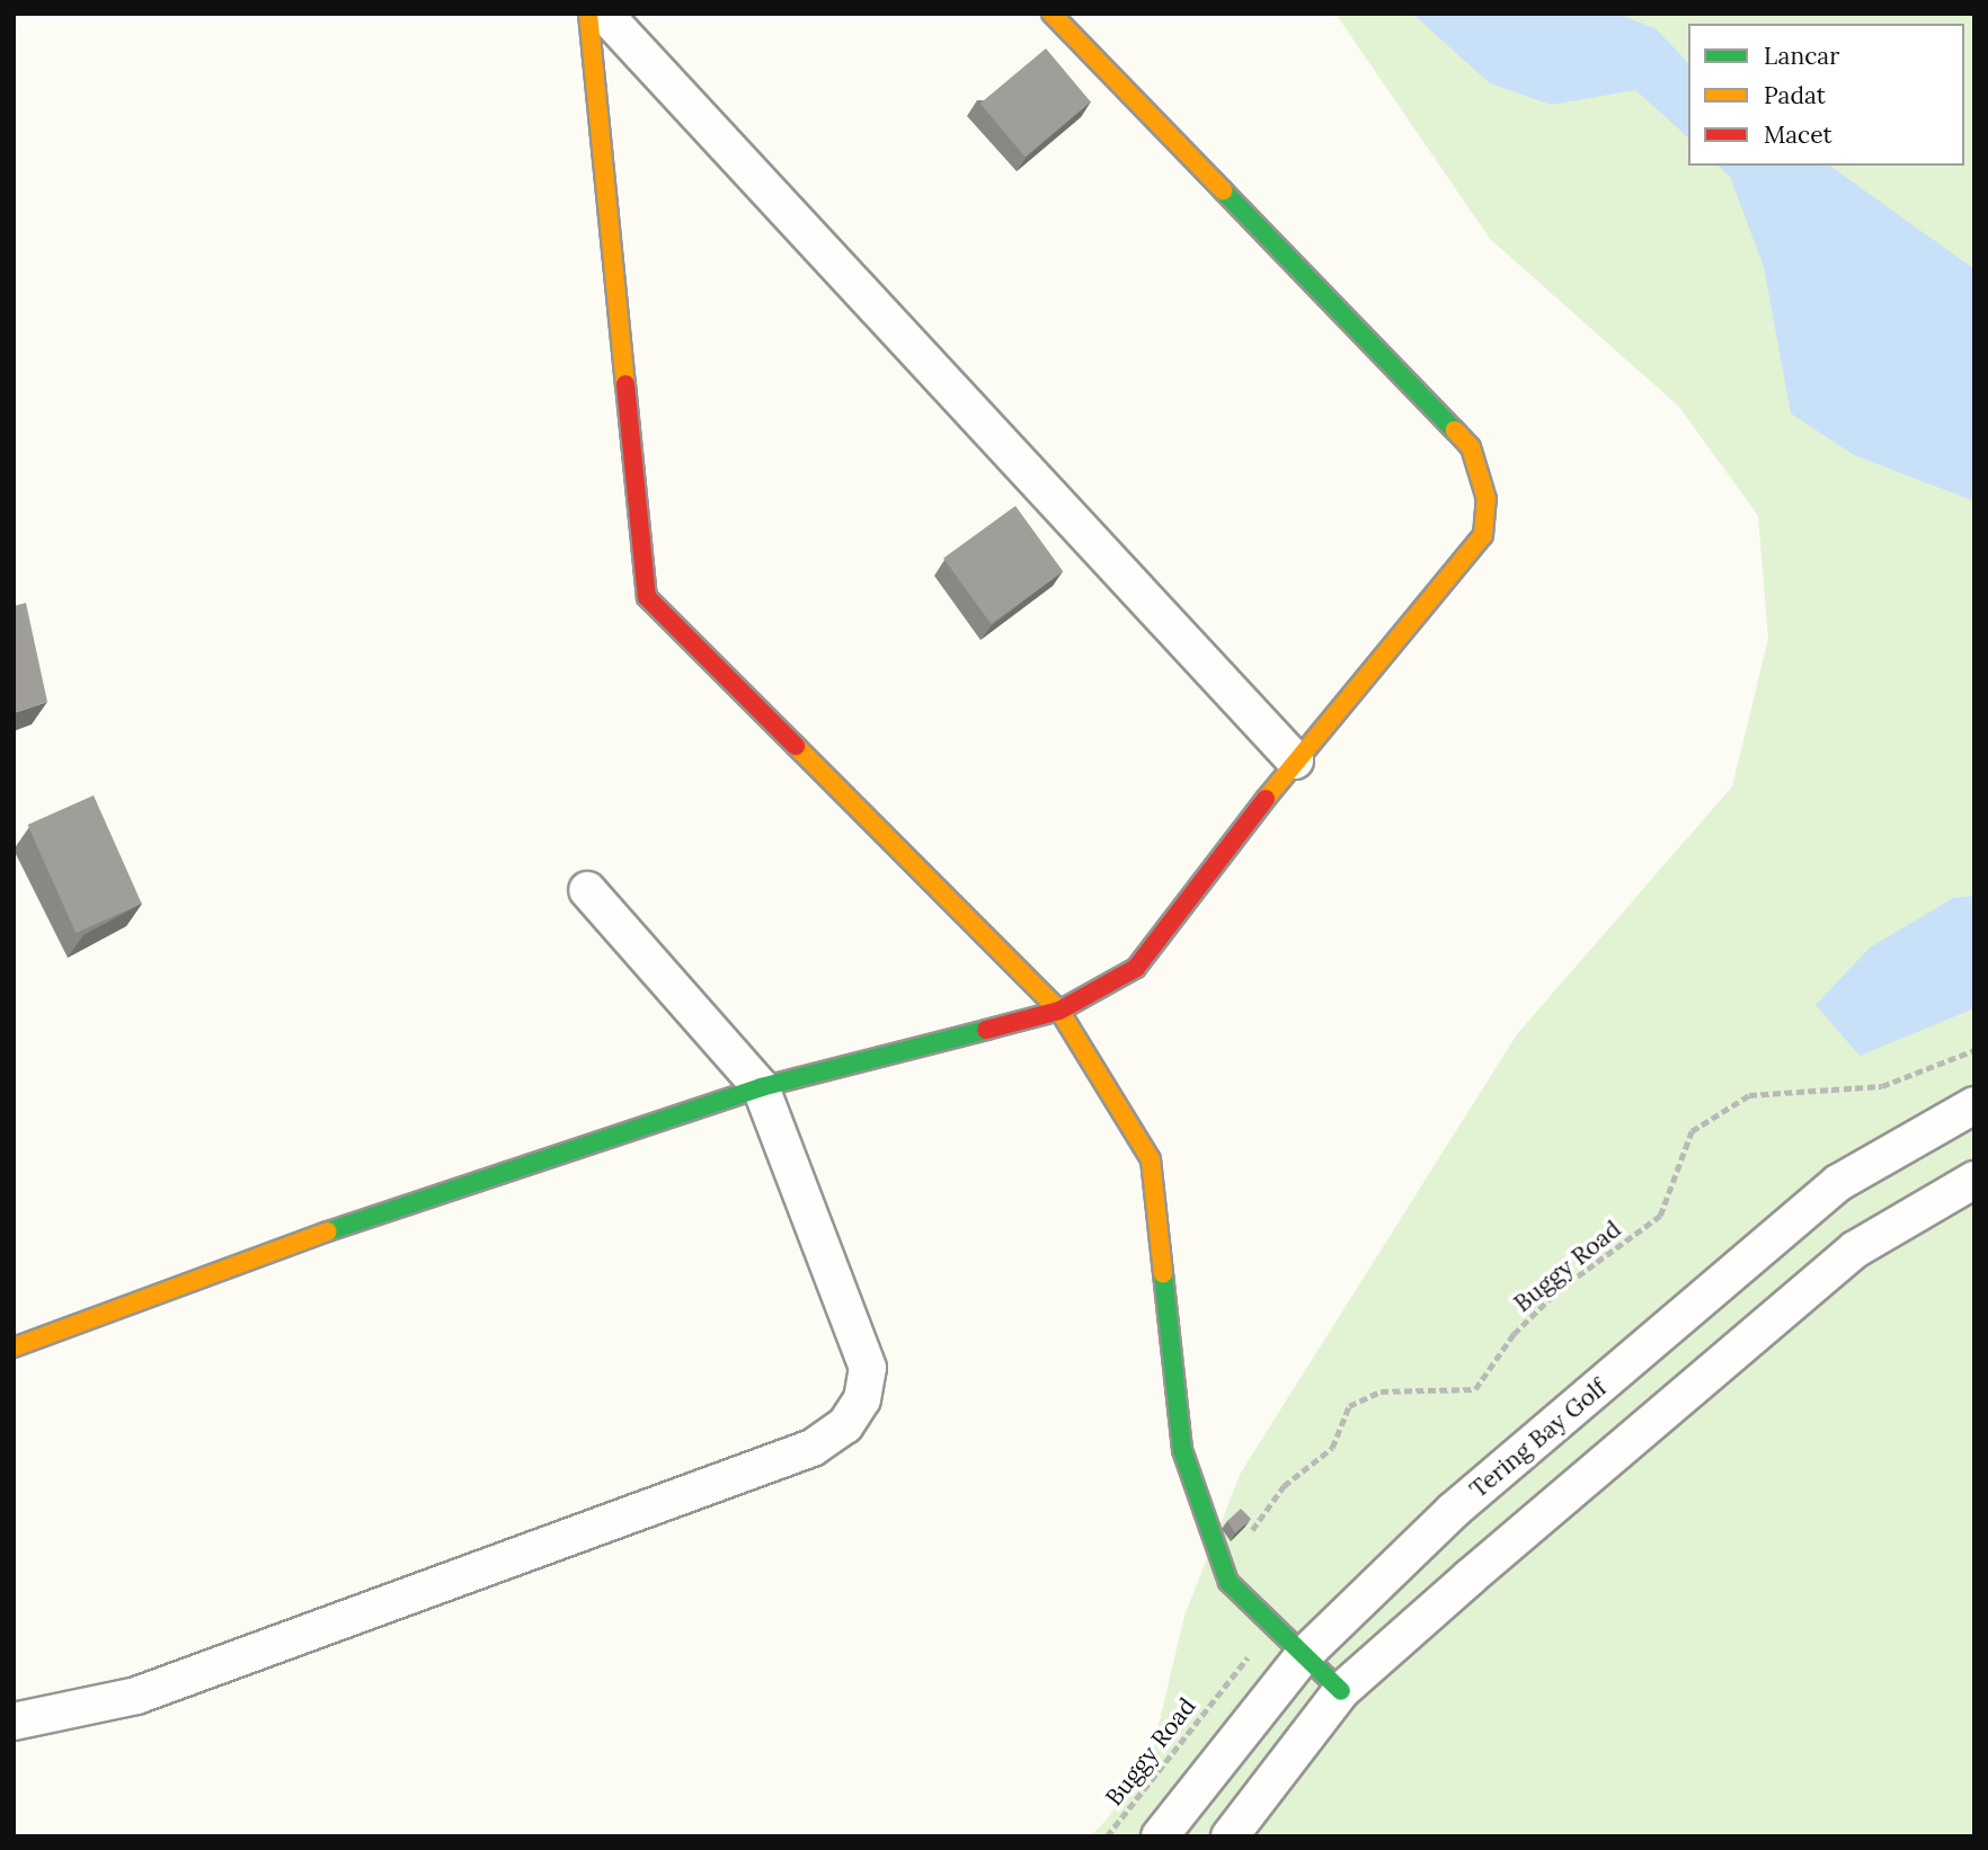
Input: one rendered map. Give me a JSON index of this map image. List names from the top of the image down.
{
  "streets": {
    "street": ["Tering Bay Golf"],
    "path": ["Buggy Road"]
  },
  "legend": ["Lancar", "Padat", "Macet"]
}
